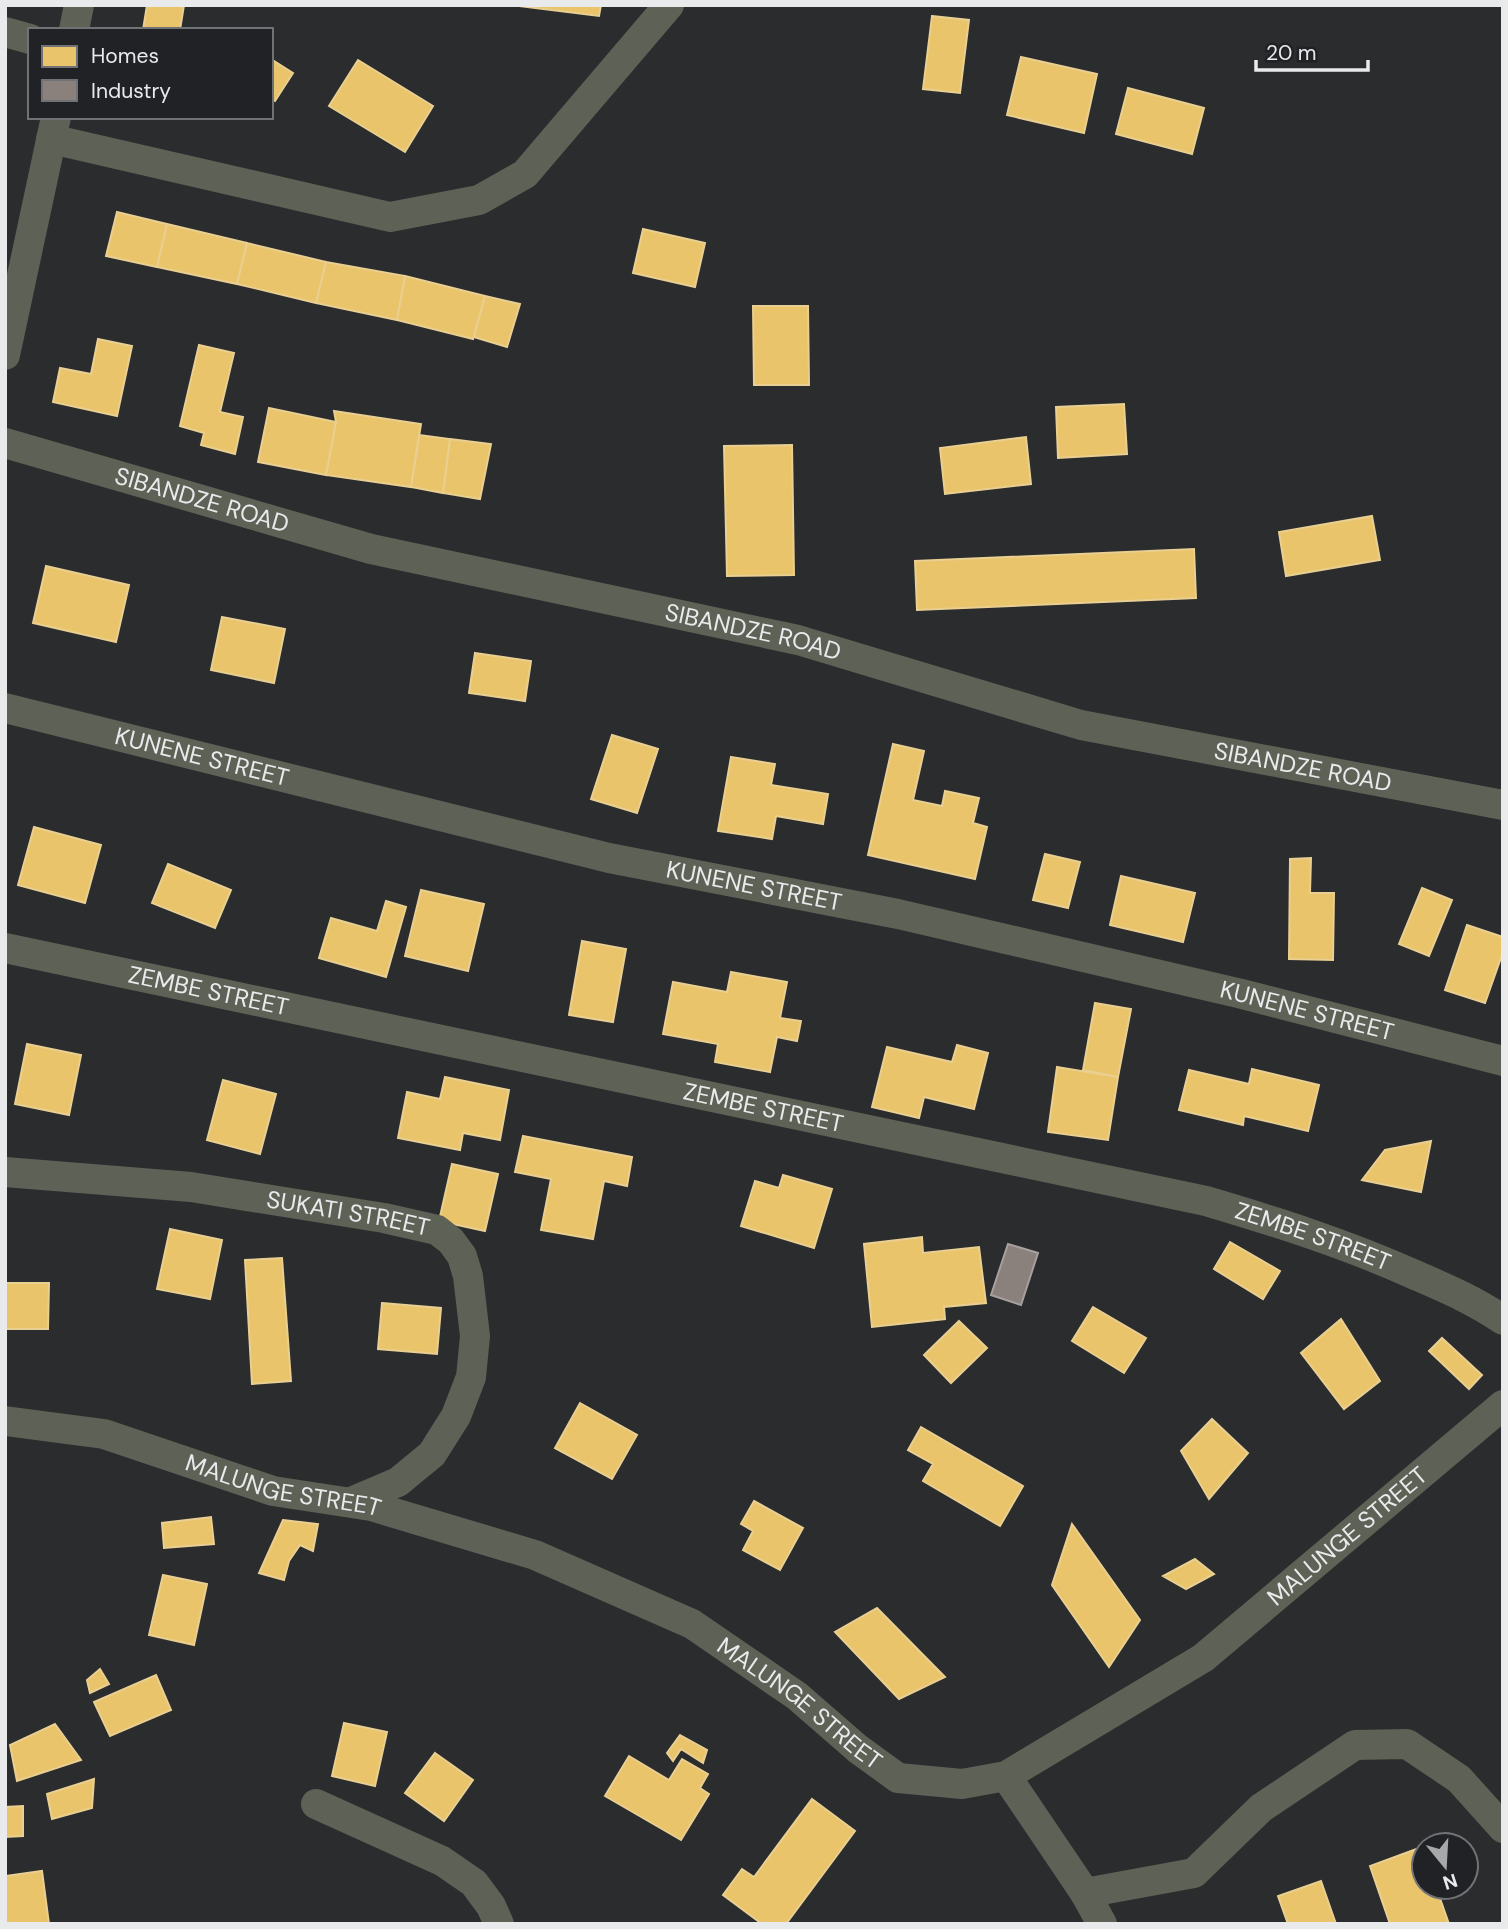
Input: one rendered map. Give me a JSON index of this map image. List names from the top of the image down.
{
  "streets": {
    "street": [
      "SIBANDZE ROAD",
      "KUNENE STREET",
      "ZEMBE STREET",
      "SUKATI STREET",
      "MALUNGE STREET"
    ]
  },
  "crossings": [
    ["SUKATI STREET", "MALUNGE STREET"]
  ],
  "legend": ["Homes", "Industry"],
  "scale_bar": "20 m",
  "north": "bottom"
}
